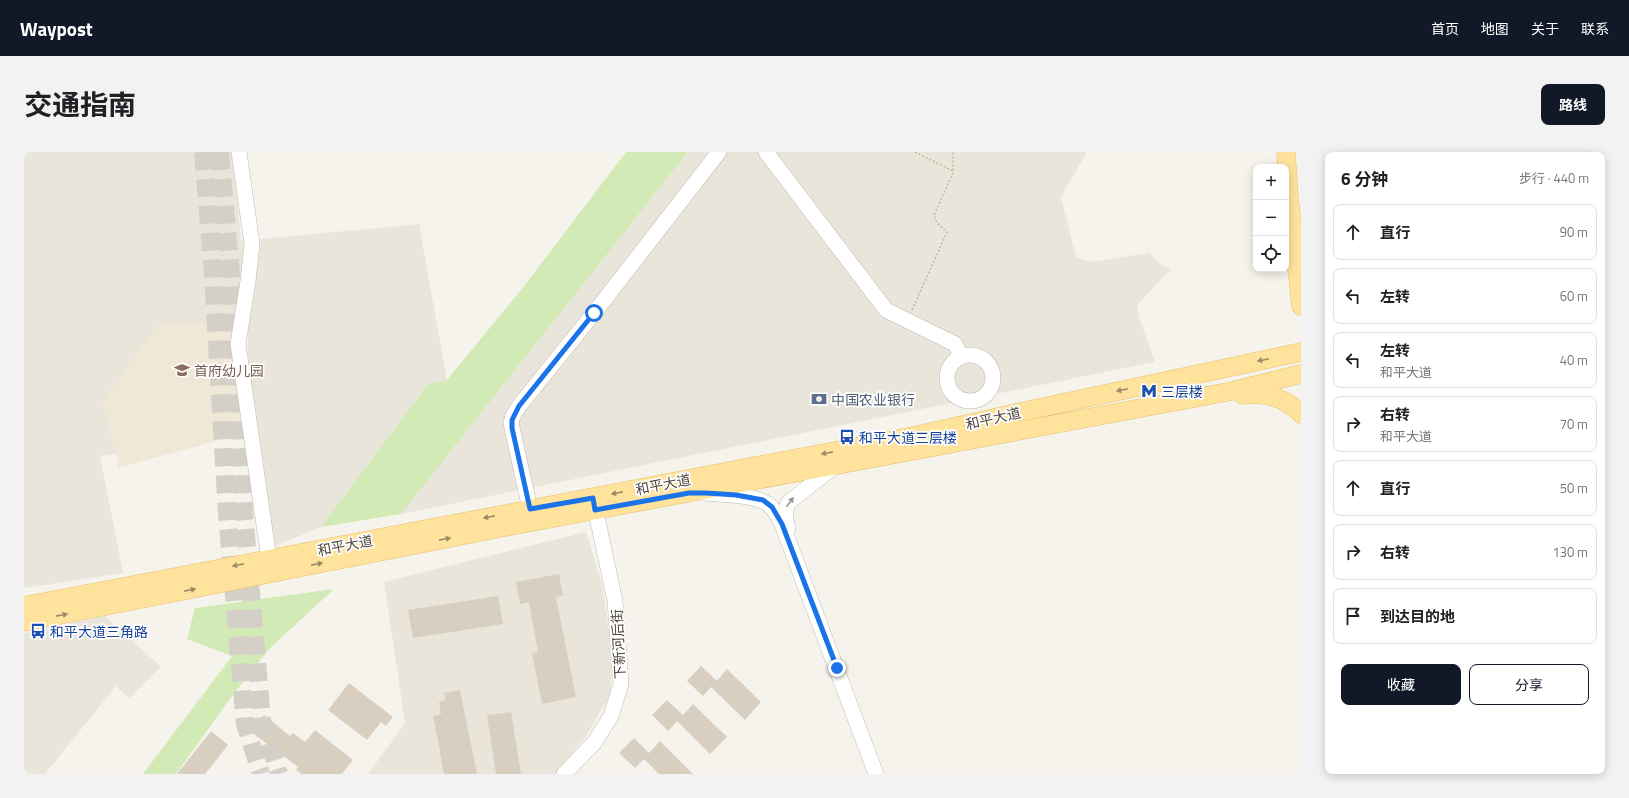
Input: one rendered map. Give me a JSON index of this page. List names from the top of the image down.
{
  "streets": {
    "main road": ["和平大道"],
    "street": ["下新河后街"]
  },
  "crossings": [
    ["和平大道", "下新河后街"]
  ],
  "places": {
    "school or university": ["首府幼儿园"],
    "metro station": ["三层楼"],
    "bank": ["中国农业银行"],
    "bus stop": ["和平大道三层楼", "和平大道三⻆路"]
  },
  "page": {
    "header": "Waypost",
    "nav": [
      "首页",
      "地图",
      "关于",
      "联系"
    ],
    "title": "交通指南",
    "buttons": [
      "路线",
      ["收藏", "分享"]
    ],
    "heading": ["6 分钟", "步行 · 440 m"],
    "map_buttons": ["+", "−"],
    "list": [
      ["直行", "90 m"],
      ["左转", "60 m"],
      ["左转", "和平大道", "40 m"],
      ["右转", "和平大道", "70 m"],
      ["直行", "50 m"],
      ["右转", "130 m"],
      "到达目的地"
    ]
  }
}
